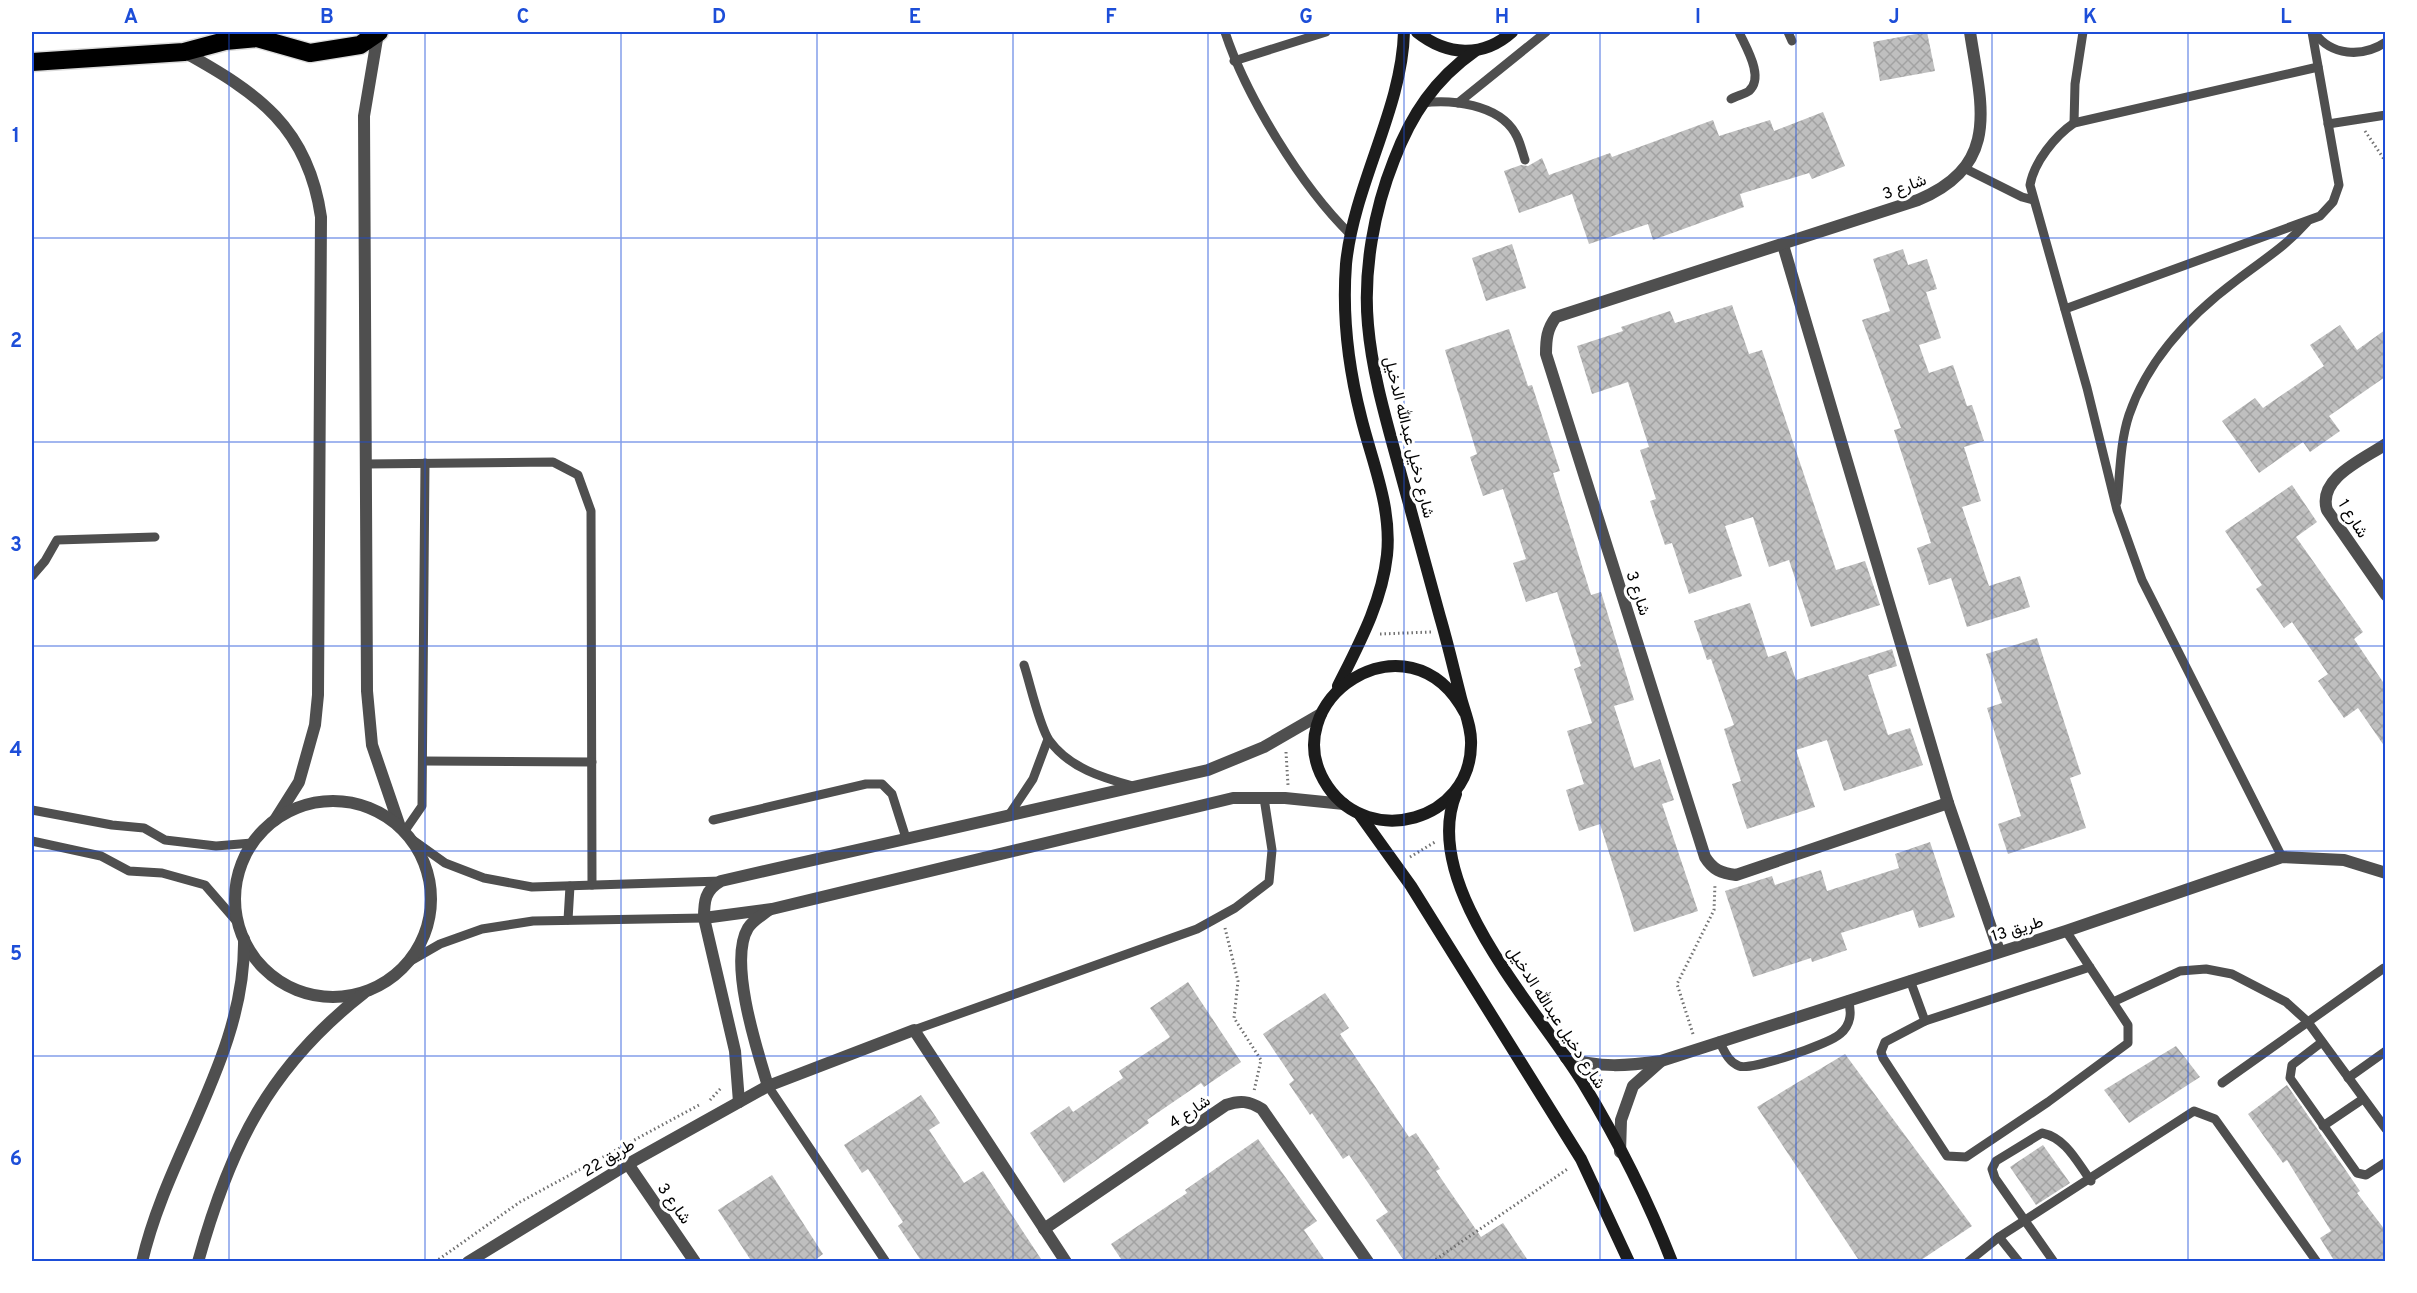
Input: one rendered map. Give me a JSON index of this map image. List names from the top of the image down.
{
  "streets": {
    "street": [
      "شارع 3",
      "شارع دخيل عبدالله الدخيل",
      "شارع 1",
      "طريق 13",
      "شارع 4",
      "طريق 22"
    ]
  },
  "crossings": [
    ["شارع 3", "طريق 22"],
    ["شارع دخيل عبدالله الدخيل", "طريق 13"]
  ],
  "grid": {
    "columns": [
      "A",
      "B",
      "C",
      "D",
      "E",
      "F",
      "G",
      "H",
      "I",
      "J",
      "K",
      "L"
    ],
    "rows": [
      "1",
      "2",
      "3",
      "4",
      "5",
      "6"
    ]
  }
}
